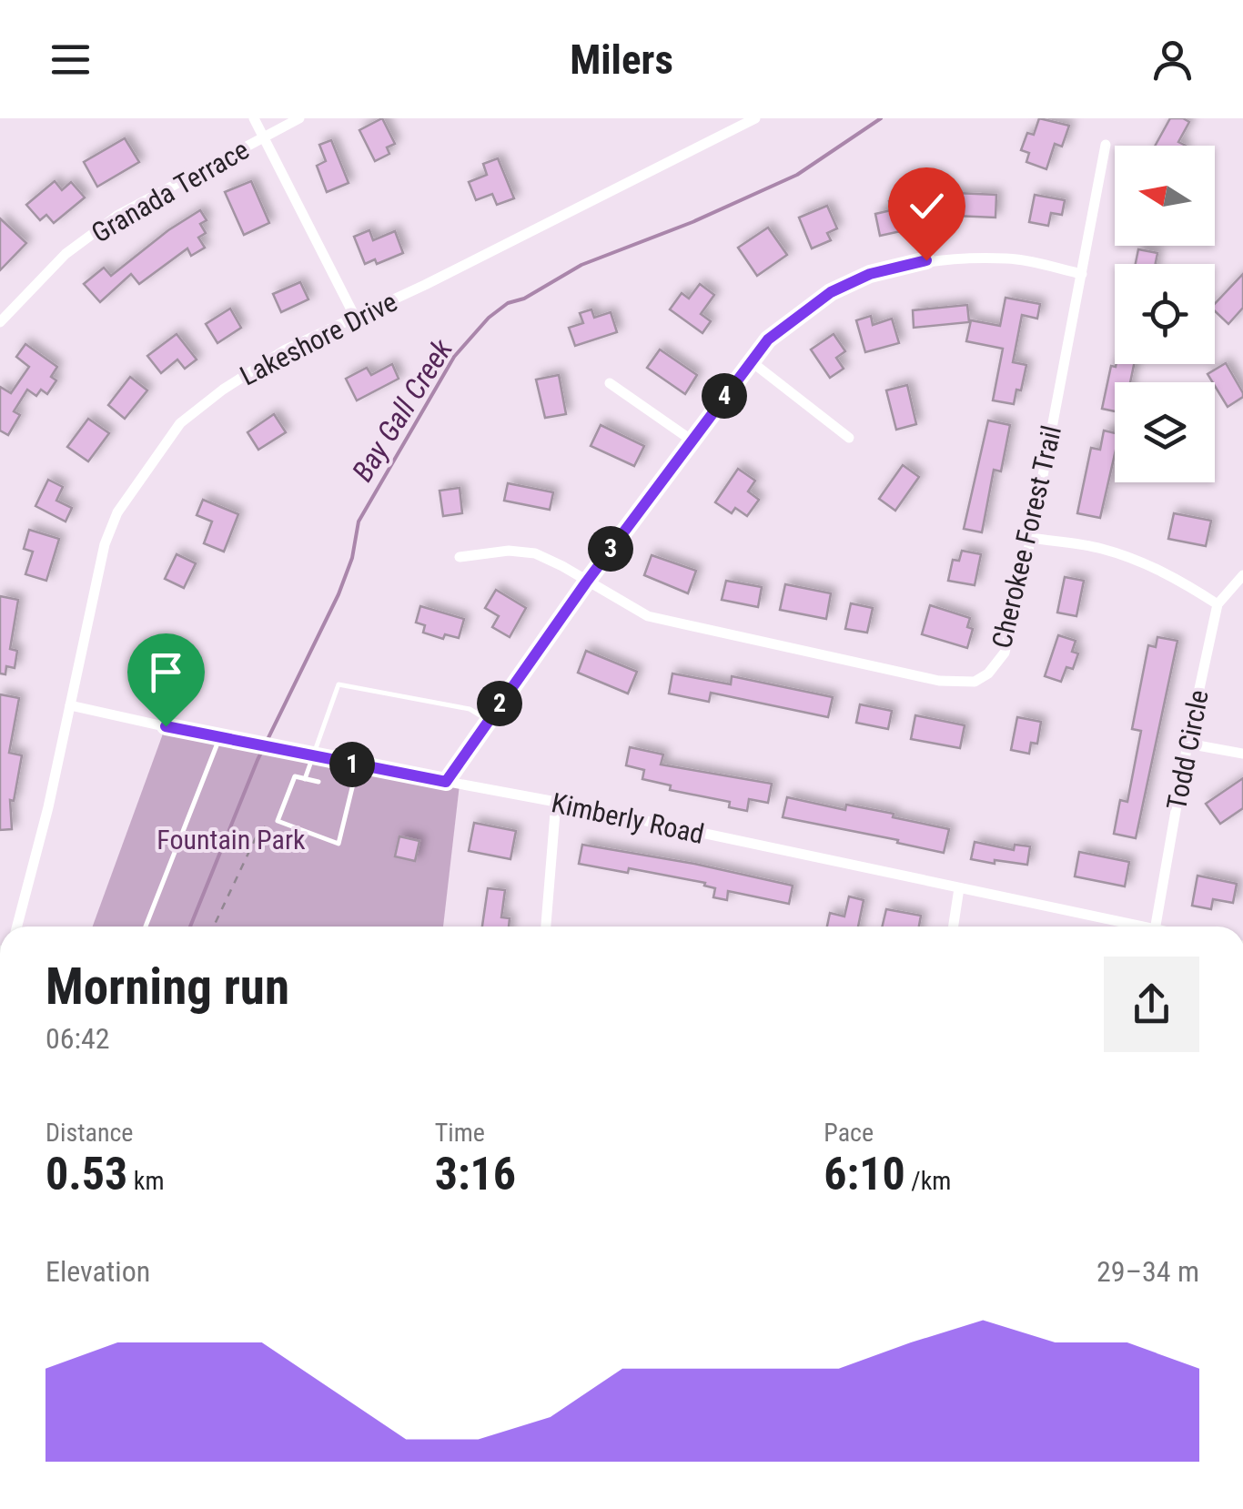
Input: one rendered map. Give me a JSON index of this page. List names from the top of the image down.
{
  "streets": {
    "street": [
      "Granada Terrace",
      "Lakeshore Drive",
      "Cherokee Forest Trail",
      "Todd Circle",
      "Kimberly Road"
    ]
  },
  "crossings": [
    ["Granada Terrace", "Lakeshore Drive"],
    ["Lakeshore Drive", "Kimberly Road"]
  ],
  "water": ["Bay Gall Creek"],
  "parks": ["Fountain Park"],
  "north": "left",
  "page": {
    "header": "Milers",
    "pins": [
      "4",
      "3",
      "2",
      "1"
    ],
    "heading": ["Morning run", "06:42"],
    "stats": [
      ["Distance", "0.53 km"],
      ["Time", "3:16"],
      ["Pace", "6:10 /km"]
    ],
    "chart": ["Elevation", "29–34 m"]
  }
}
